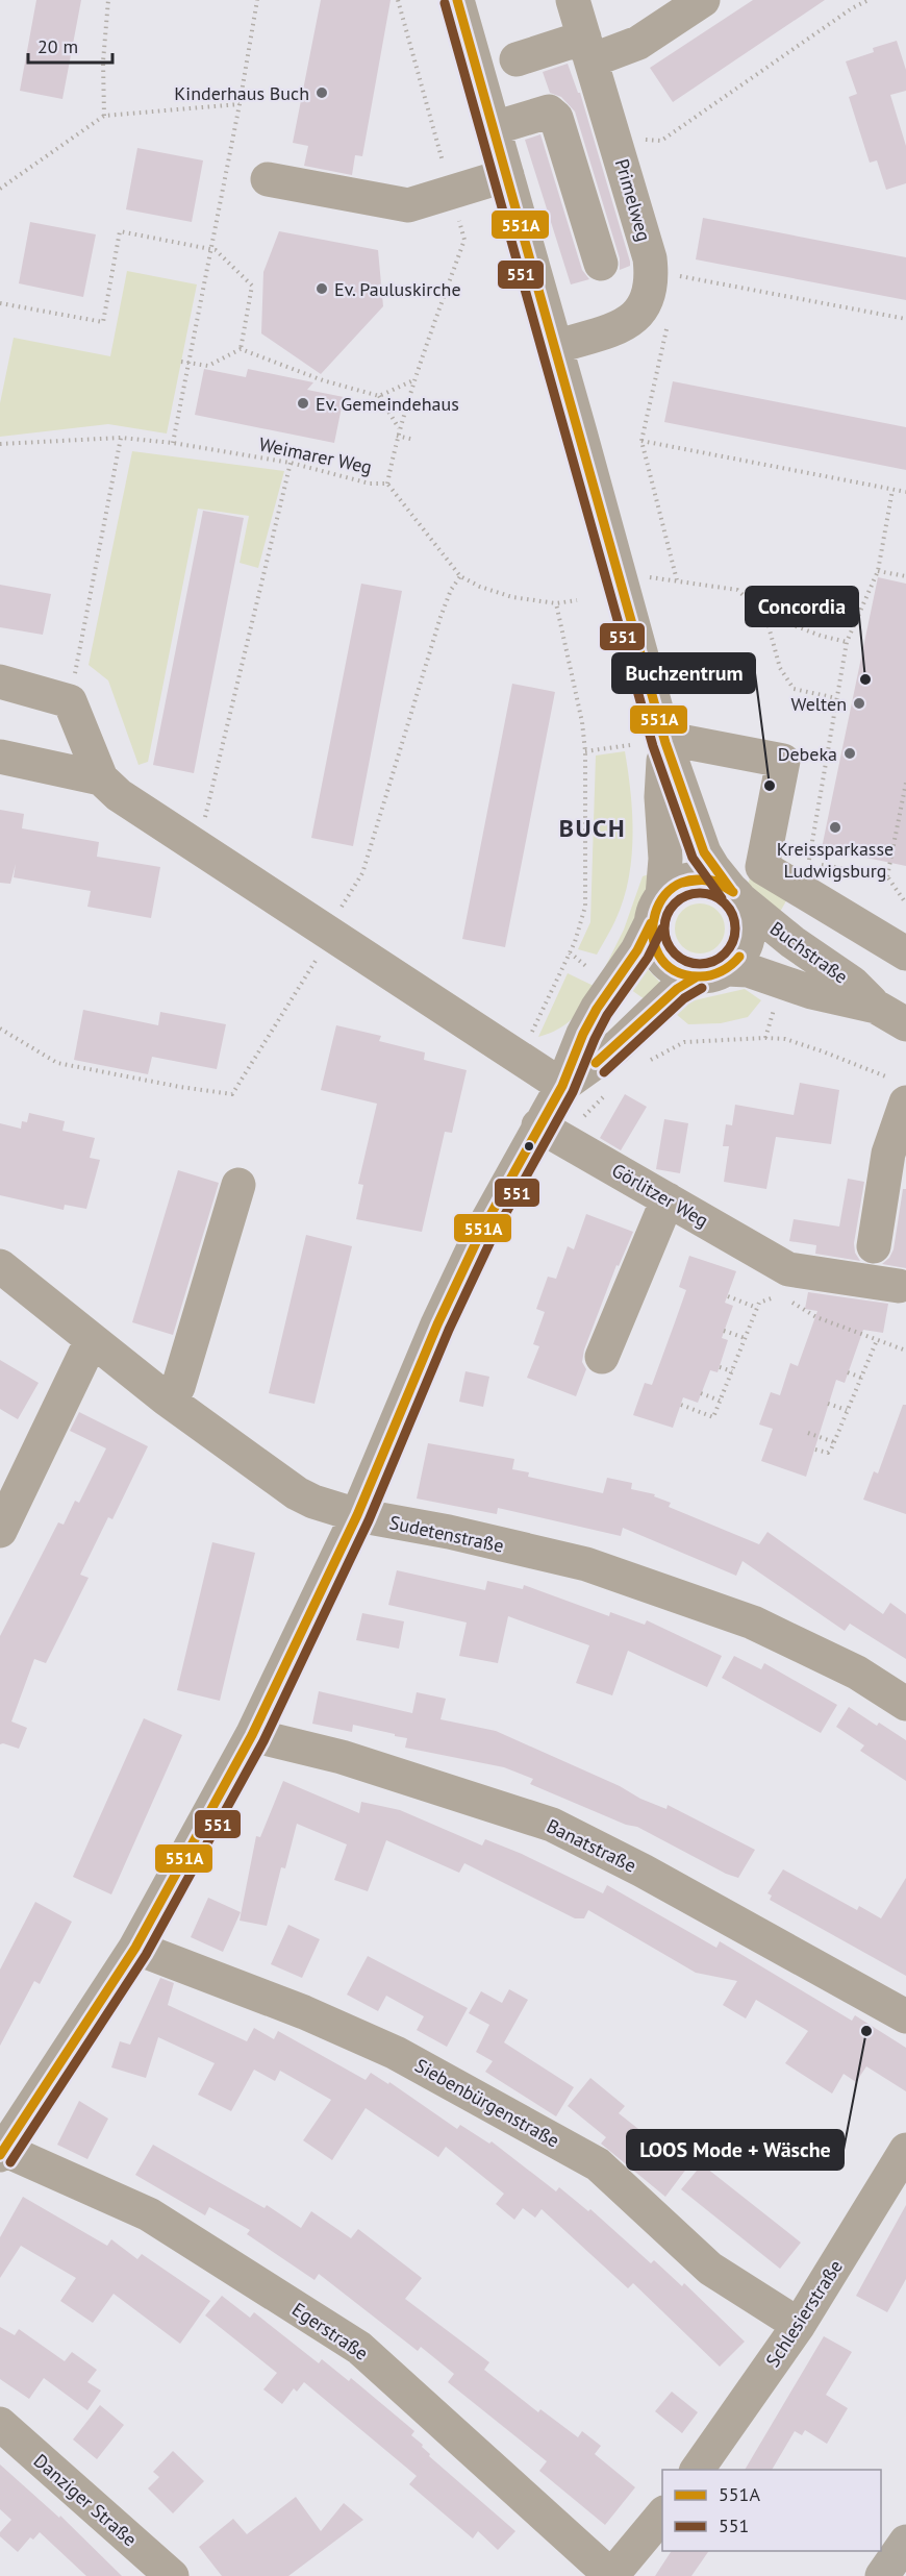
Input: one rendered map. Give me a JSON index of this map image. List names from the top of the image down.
{
  "streets": {
    "street": [
      "Primelweg",
      "Buchstraße",
      "Görlitzer Weg",
      "Sudetenstraße",
      "Banatstraße",
      "Siebenbürgenstraße",
      "Schlesierstraße",
      "Egerstraße",
      "Danziger Straße"
    ],
    "path": ["Weimarer Weg"]
  },
  "crossings": [
    ["Siebenbürgenstraße", "Schlesierstraße"]
  ],
  "districts": ["BUCH"],
  "places": [
    "Kinderhaus Buch",
    "Ev. Pauluskirche",
    "Ev. Gemeindehaus",
    "Concordia",
    "Welten",
    "Debeka",
    "Buchzentrum",
    "Kreissparkasse Ludwigsburg",
    "LOOS Mode + Wäsche"
  ],
  "lines": ["transit line 551A", "transit line 551"],
  "legend": ["551A", "551"],
  "scale_bar": "20 m"
}
